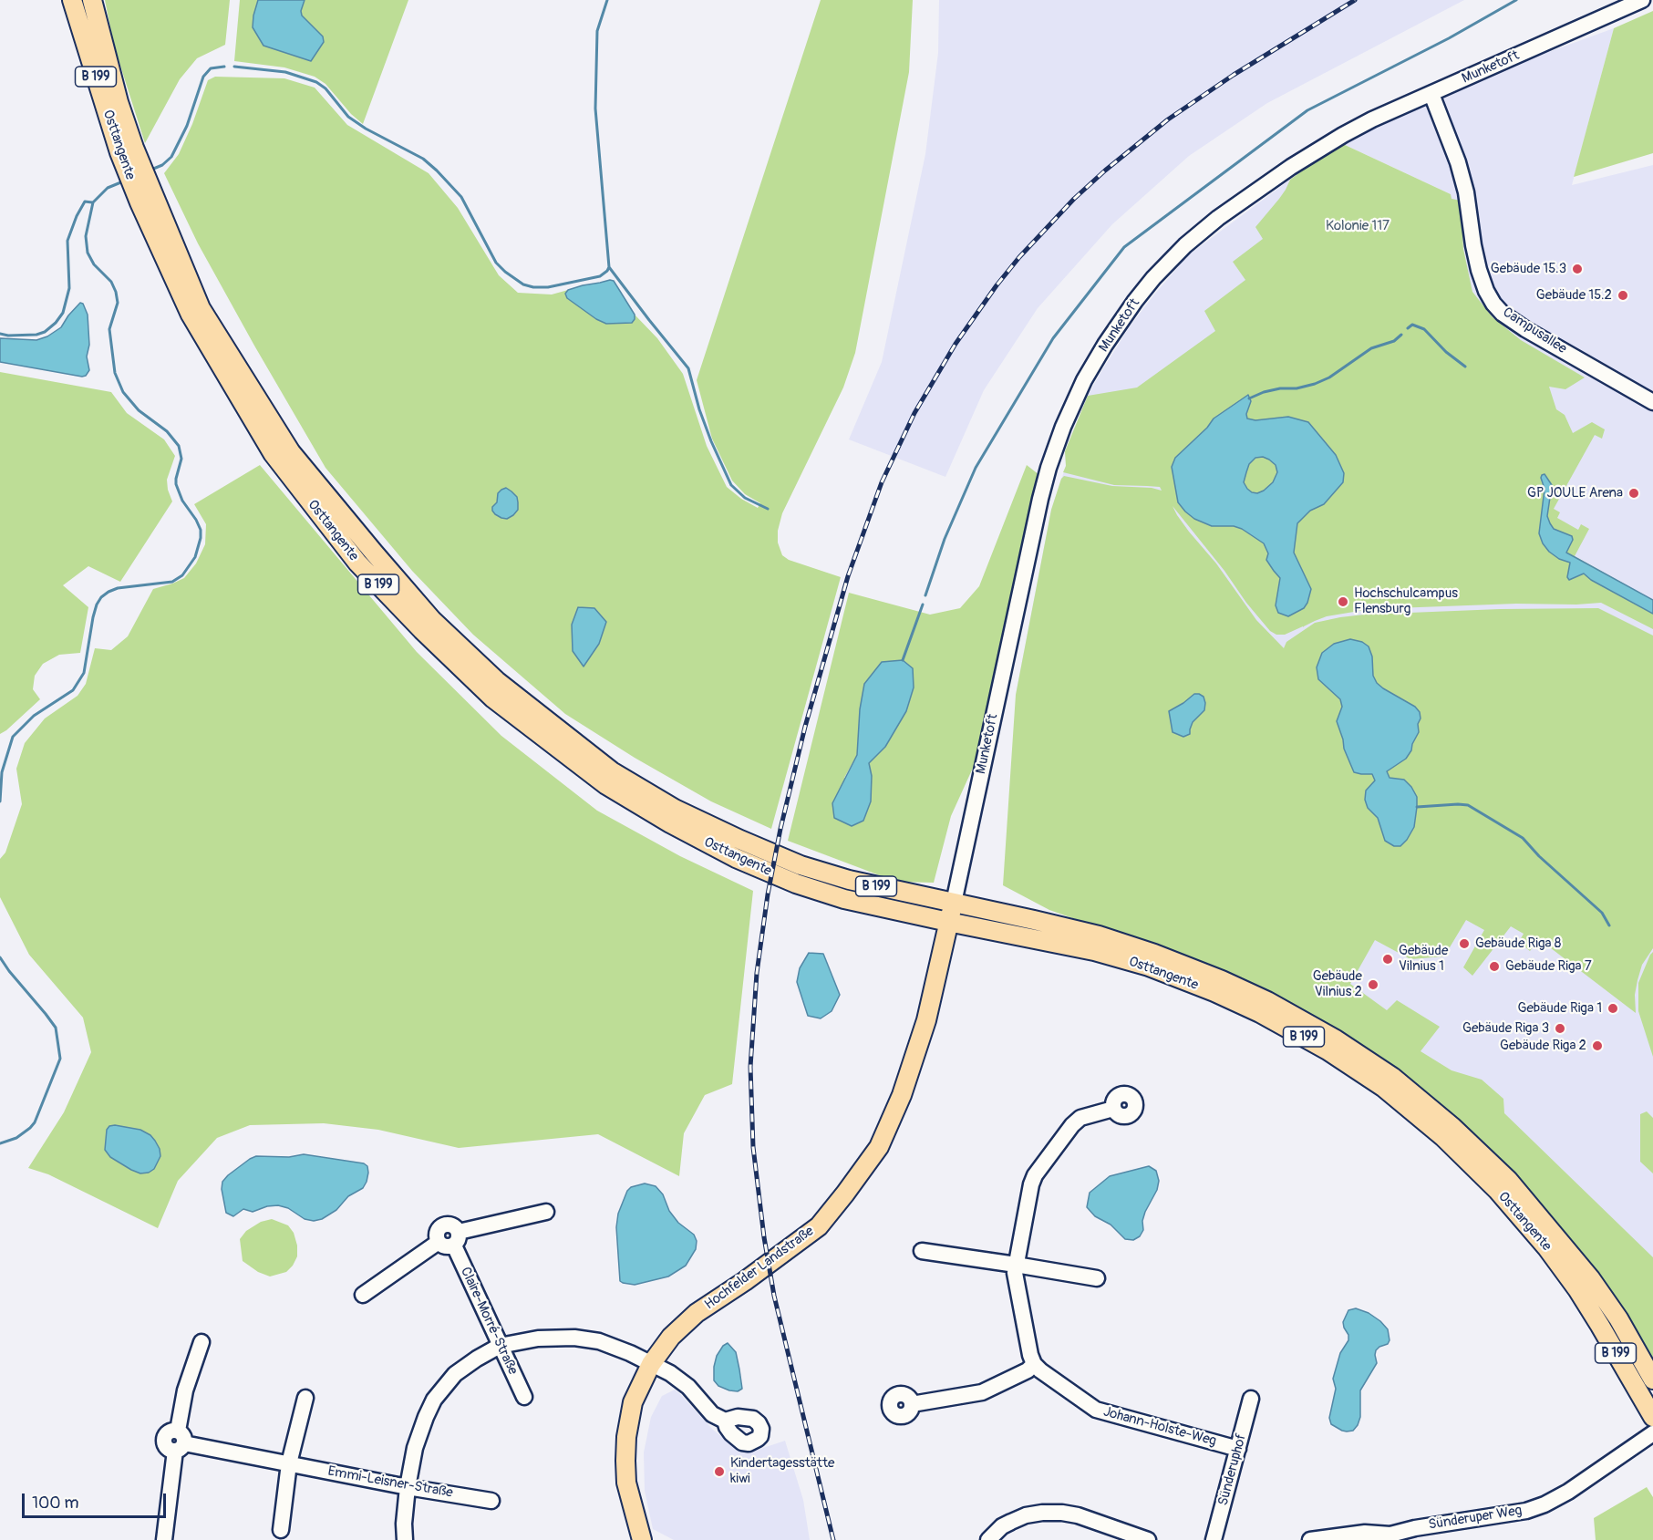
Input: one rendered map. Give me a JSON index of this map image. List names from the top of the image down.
{
  "streets": {
    "main road": [
      "Munketoft",
      "B 199",
      "Osttangente",
      "Hochfelder Landstraße"
    ],
    "street": [
      "Campusallee",
      "Claire-Morré-Straße",
      "Johann-Holste-Weg",
      "Sünderuphof",
      "Emmi-Leisner-Straße",
      "Sünderuper Weg"
    ]
  },
  "crossings": [
    ["Munketoft", "Osttangente"],
    ["Munketoft", "Campusallee"],
    ["Munketoft", "Hochfelder Landstraße"],
    ["Osttangente", "Hochfelder Landstraße"],
    ["Johann-Holste-Weg", "Sünderuphof"]
  ],
  "parks": ["Kolonie 117"],
  "places": [
    "Gebäude 15.3",
    "Gebäude 15.2",
    "GP JOULE Arena",
    "Hochschulcampus Flensburg",
    "Gebäude Riga 8",
    "Gebäude Vilnius 1",
    "Gebäude Riga 7",
    "Gebäude Vilnius 2",
    "Gebäude Riga 1",
    "Gebäude Riga 3",
    "Gebäude Riga 2",
    "Kindertagesstätte kiwi"
  ],
  "scale_bar": "100 m"
}
